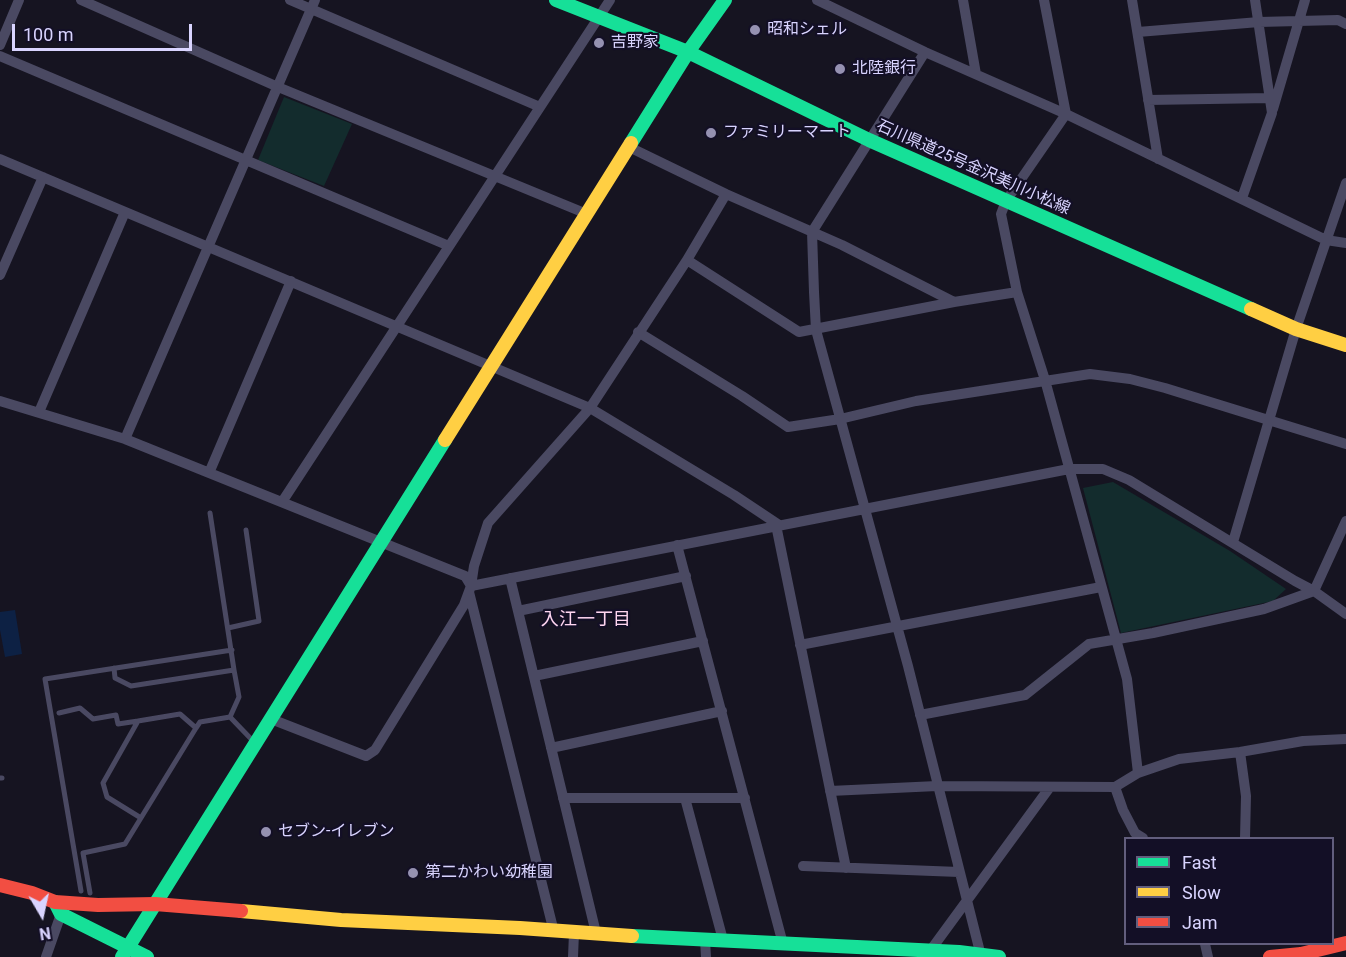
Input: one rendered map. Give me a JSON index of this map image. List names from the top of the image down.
{
  "streets": {
    "street": ["石川県道25号金沢美川小松線"]
  },
  "districts": ["入江一丁目"],
  "places": [
    "昭和シェル",
    "吉野家",
    "北陸銀行",
    "ファミリーマート",
    "セブン-イレブン",
    "第二かわい幼稚園"
  ],
  "legend": ["Fast", "Slow", "Jam"],
  "scale_bar": "100 m",
  "north": "bottom"
}
